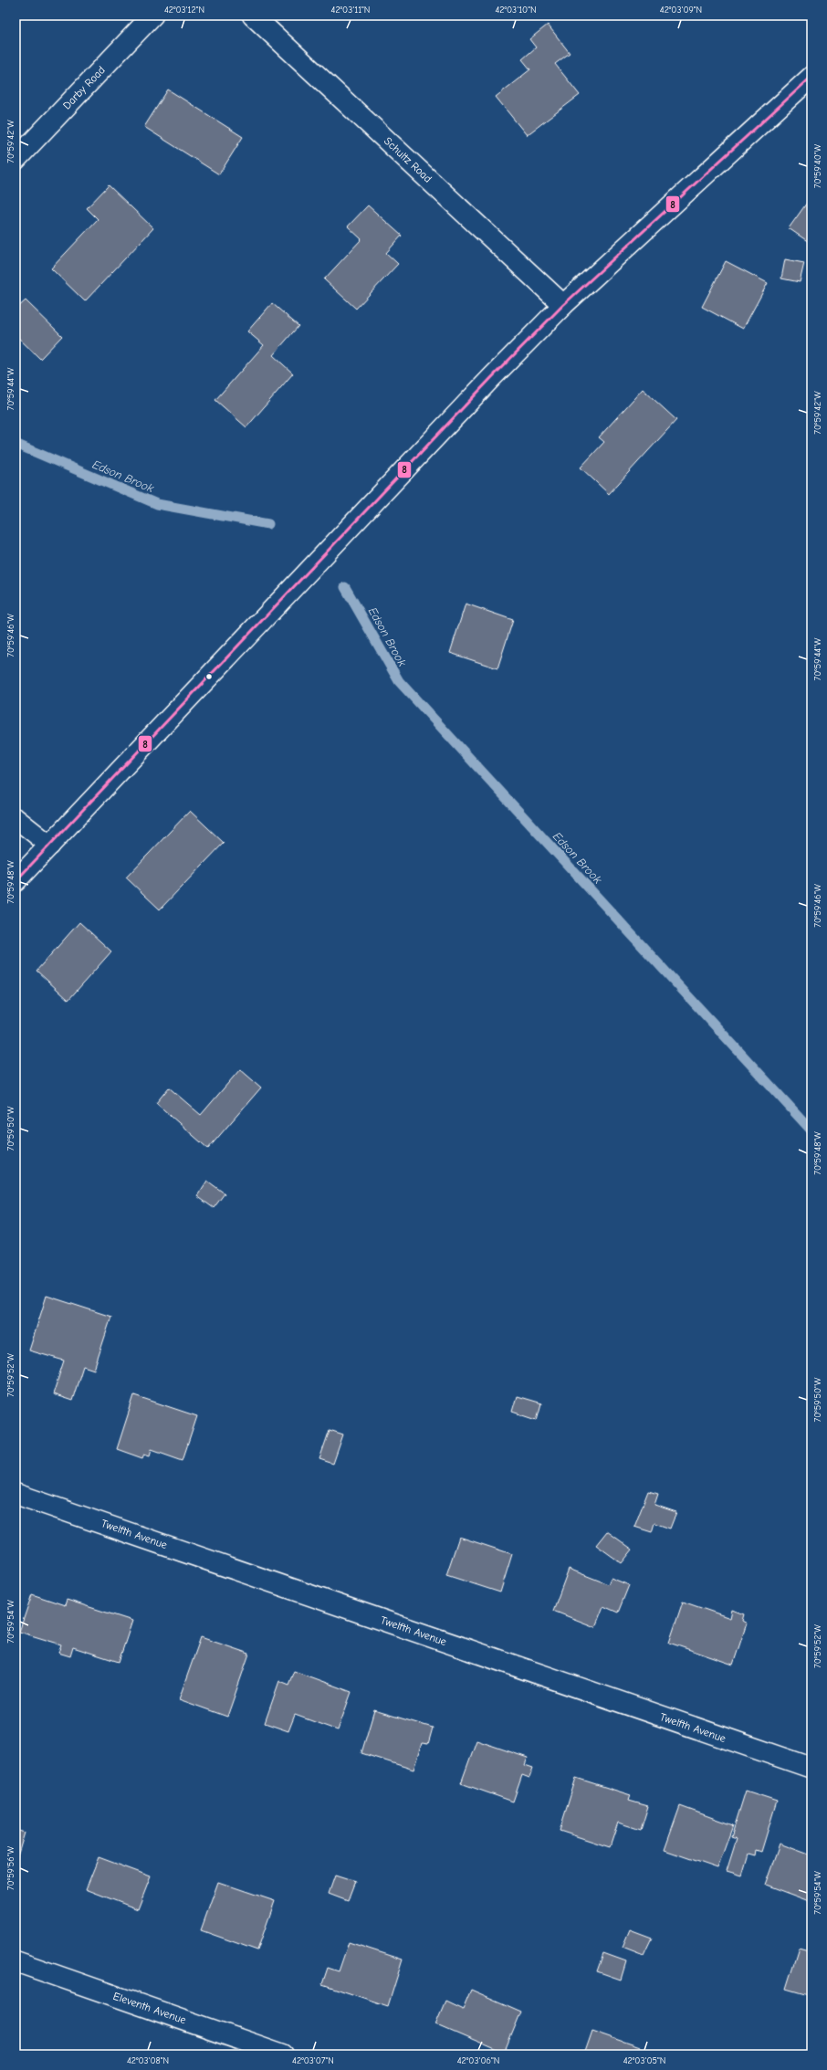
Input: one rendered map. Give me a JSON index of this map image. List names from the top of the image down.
{
  "streets": {
    "street": [
      "Darby Road",
      "Schultz Road",
      "Twelfth Avenue",
      "Eleventh Avenue"
    ]
  },
  "water": ["Edson Brook"],
  "lines": ["transit line 8"],
  "coordinates": [
    "42°03'12\"N",
    "42°03'11\"N",
    "42°03'10\"N",
    "42°03'09\"N",
    "70°59'42\"W",
    "70°59'40\"W",
    "70°59'44\"W",
    "70°59'46\"W",
    "70°59'48\"W",
    "70°59'50\"W",
    "70°59'52\"W",
    "70°59'54\"W",
    "70°59'56\"W",
    "42°03'08\"N",
    "42°03'07\"N",
    "42°03'06\"N",
    "42°03'05\"N"
  ]
}
